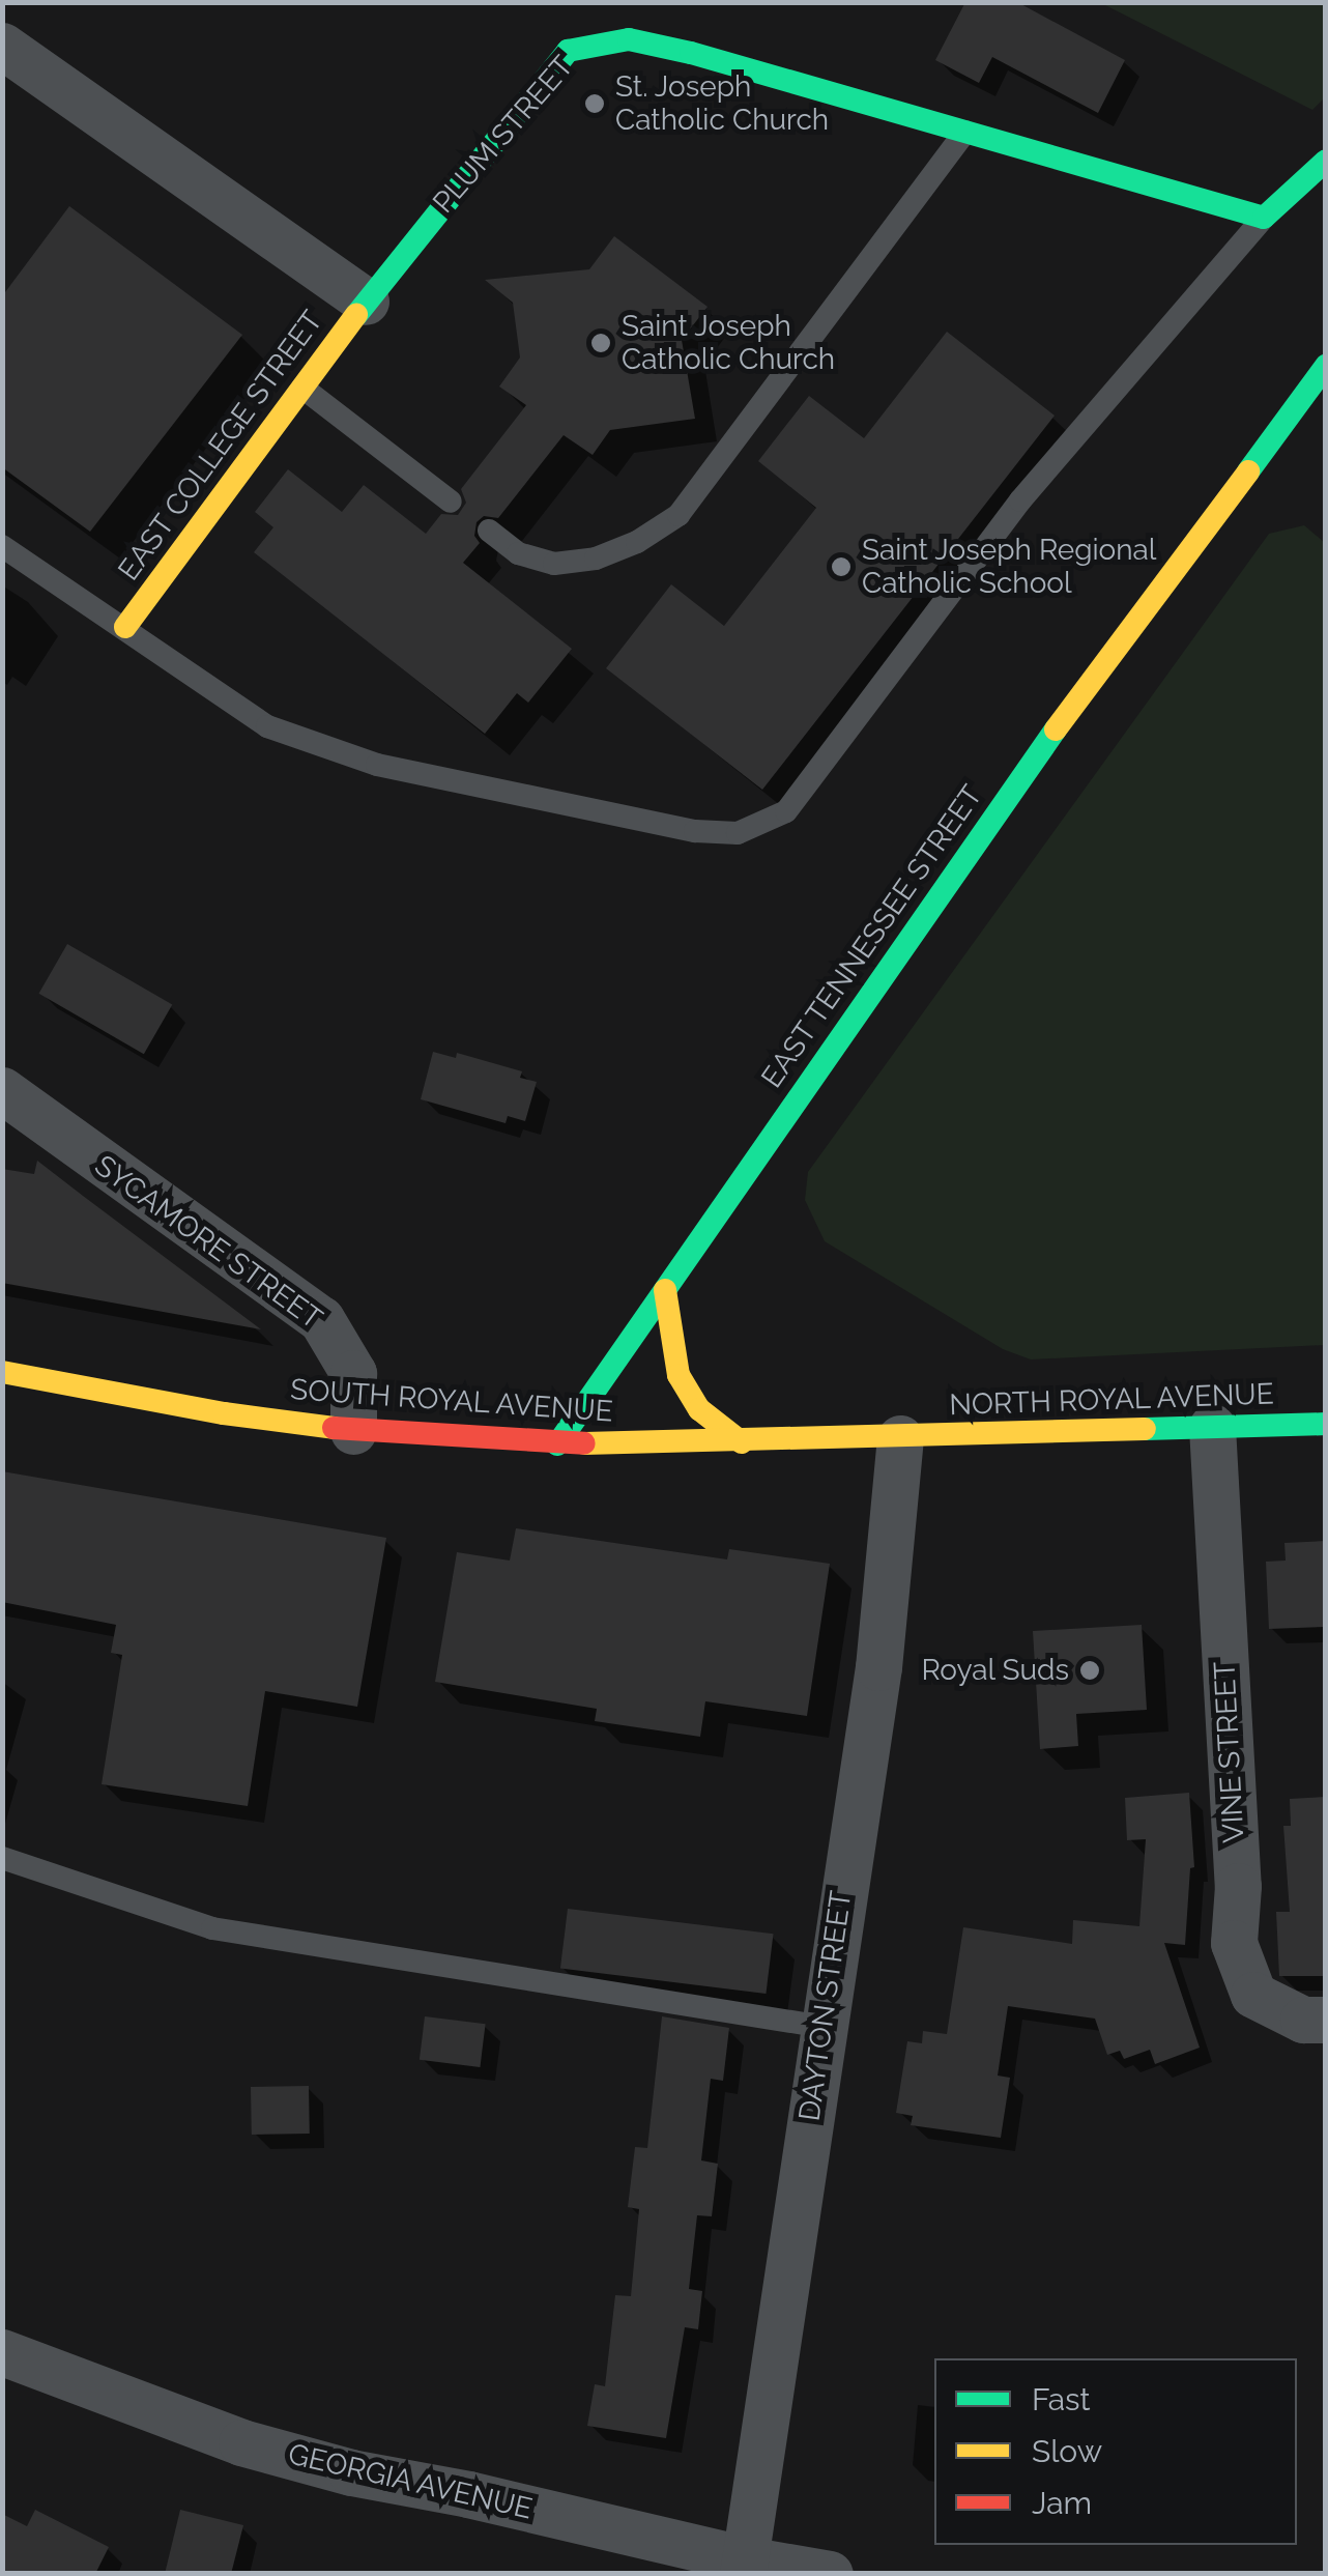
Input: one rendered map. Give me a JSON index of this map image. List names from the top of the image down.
{
  "streets": {
    "main road": [
      "PLUM STREET",
      "EAST COLLEGE STREET",
      "EAST TENNESSEE STREET",
      "NORTH ROYAL AVENUE",
      "SOUTH ROYAL AVENUE"
    ],
    "street": [
      "SYCAMORE STREET",
      "VINE STREET",
      "DAYTON STREET",
      "GEORGIA AVENUE"
    ]
  },
  "crossings": [
    ["PLUM STREET", "EAST COLLEGE STREET"],
    ["EAST TENNESSEE STREET", "SOUTH ROYAL AVENUE"],
    ["SYCAMORE STREET", "SOUTH ROYAL AVENUE"],
    ["NORTH ROYAL AVENUE", "SOUTH ROYAL AVENUE"],
    ["NORTH ROYAL AVENUE", "VINE STREET"],
    ["NORTH ROYAL AVENUE", "DAYTON STREET"],
    ["SOUTH ROYAL AVENUE", "DAYTON STREET"],
    ["DAYTON STREET", "GEORGIA AVENUE"]
  ],
  "places": [
    "St. Joseph Catholic Church",
    "Saint Joseph Catholic Church",
    "Saint Joseph Regional Catholic School",
    "Royal Suds"
  ],
  "legend": ["Fast", "Slow", "Jam"]
}
